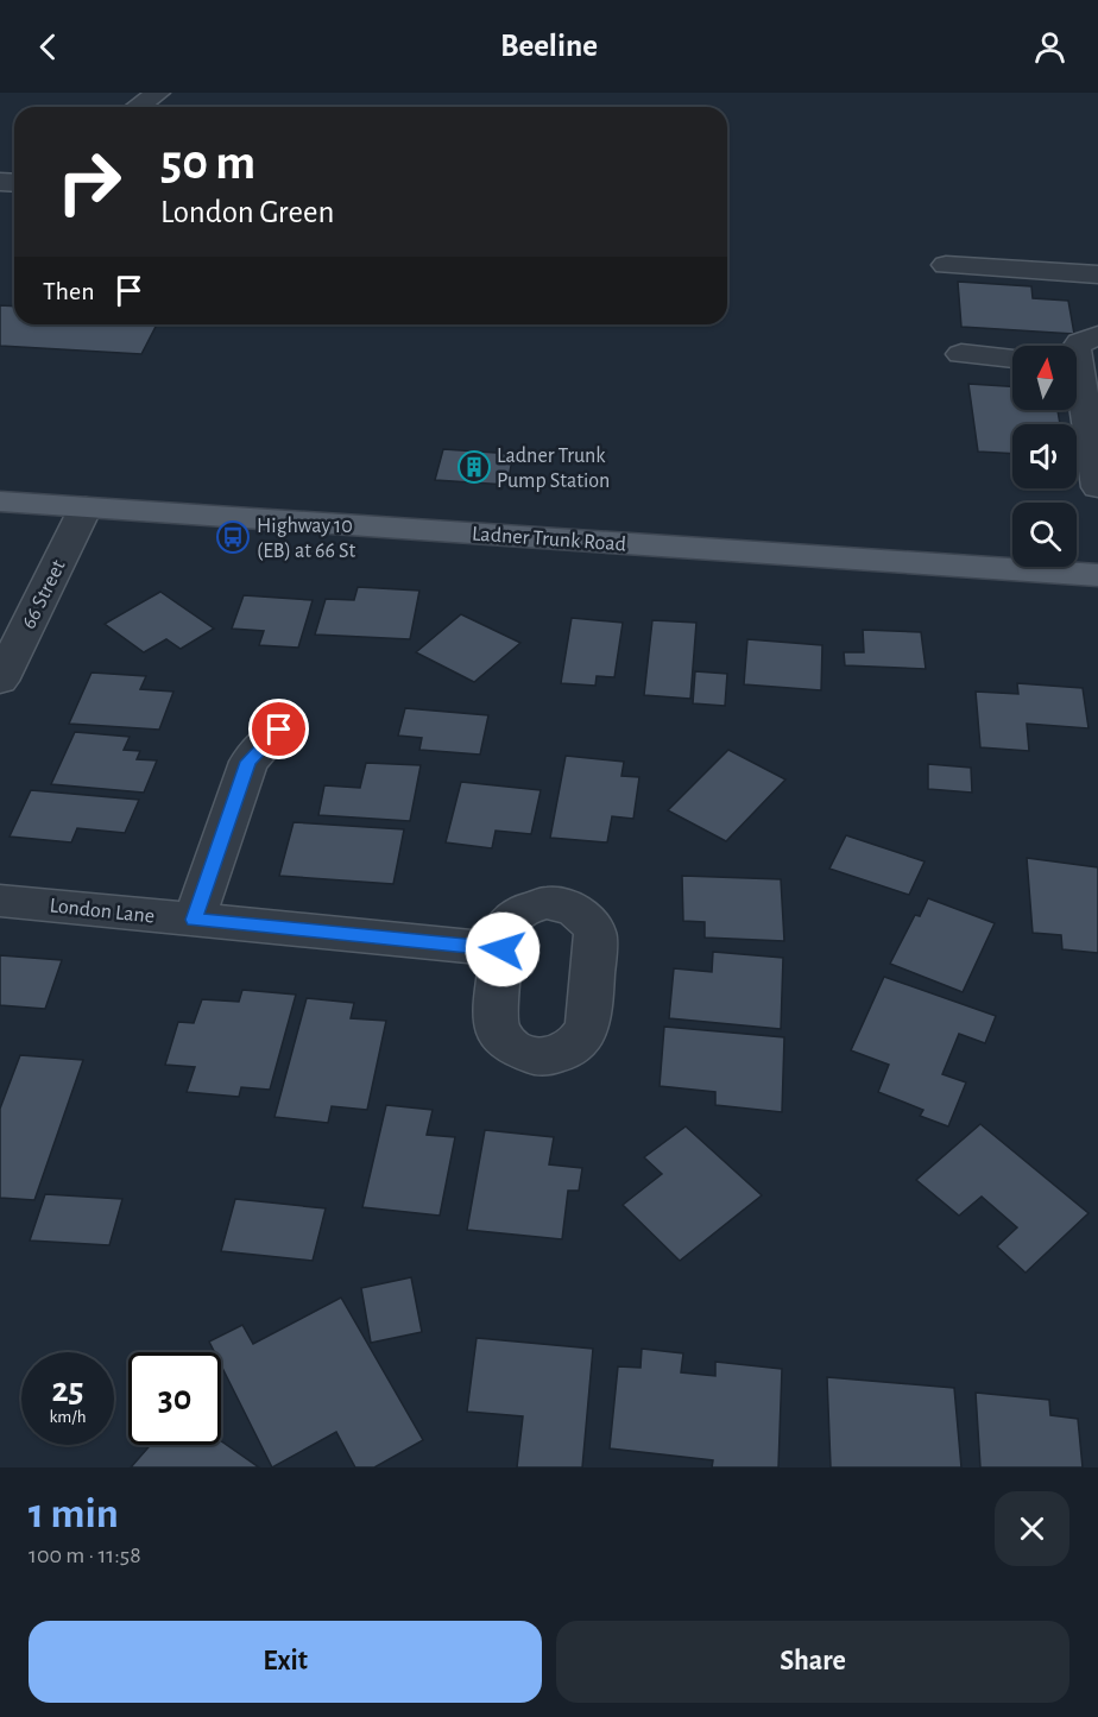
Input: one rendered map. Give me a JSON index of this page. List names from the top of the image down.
{
  "streets": {
    "main road": ["Ladner Trunk Road"],
    "street": ["66 Street", "London Lane"]
  },
  "crossings": [
    ["Ladner Trunk Road", "66 Street"]
  ],
  "places": {
    "building": ["Ladner Trunk Pump Station"],
    "bus stop": ["Highway 10 (EB) at 66 St"]
  },
  "north": "top",
  "page": {
    "header": "Beeline",
    "turn": ["50 m", "London Green"],
    "then": "Then",
    "speed": "25 km/h",
    "limit": "30",
    "heading": ["1 min", "100 m · 11:58"],
    "buttons": ["Exit", "Share"]
  }
}
